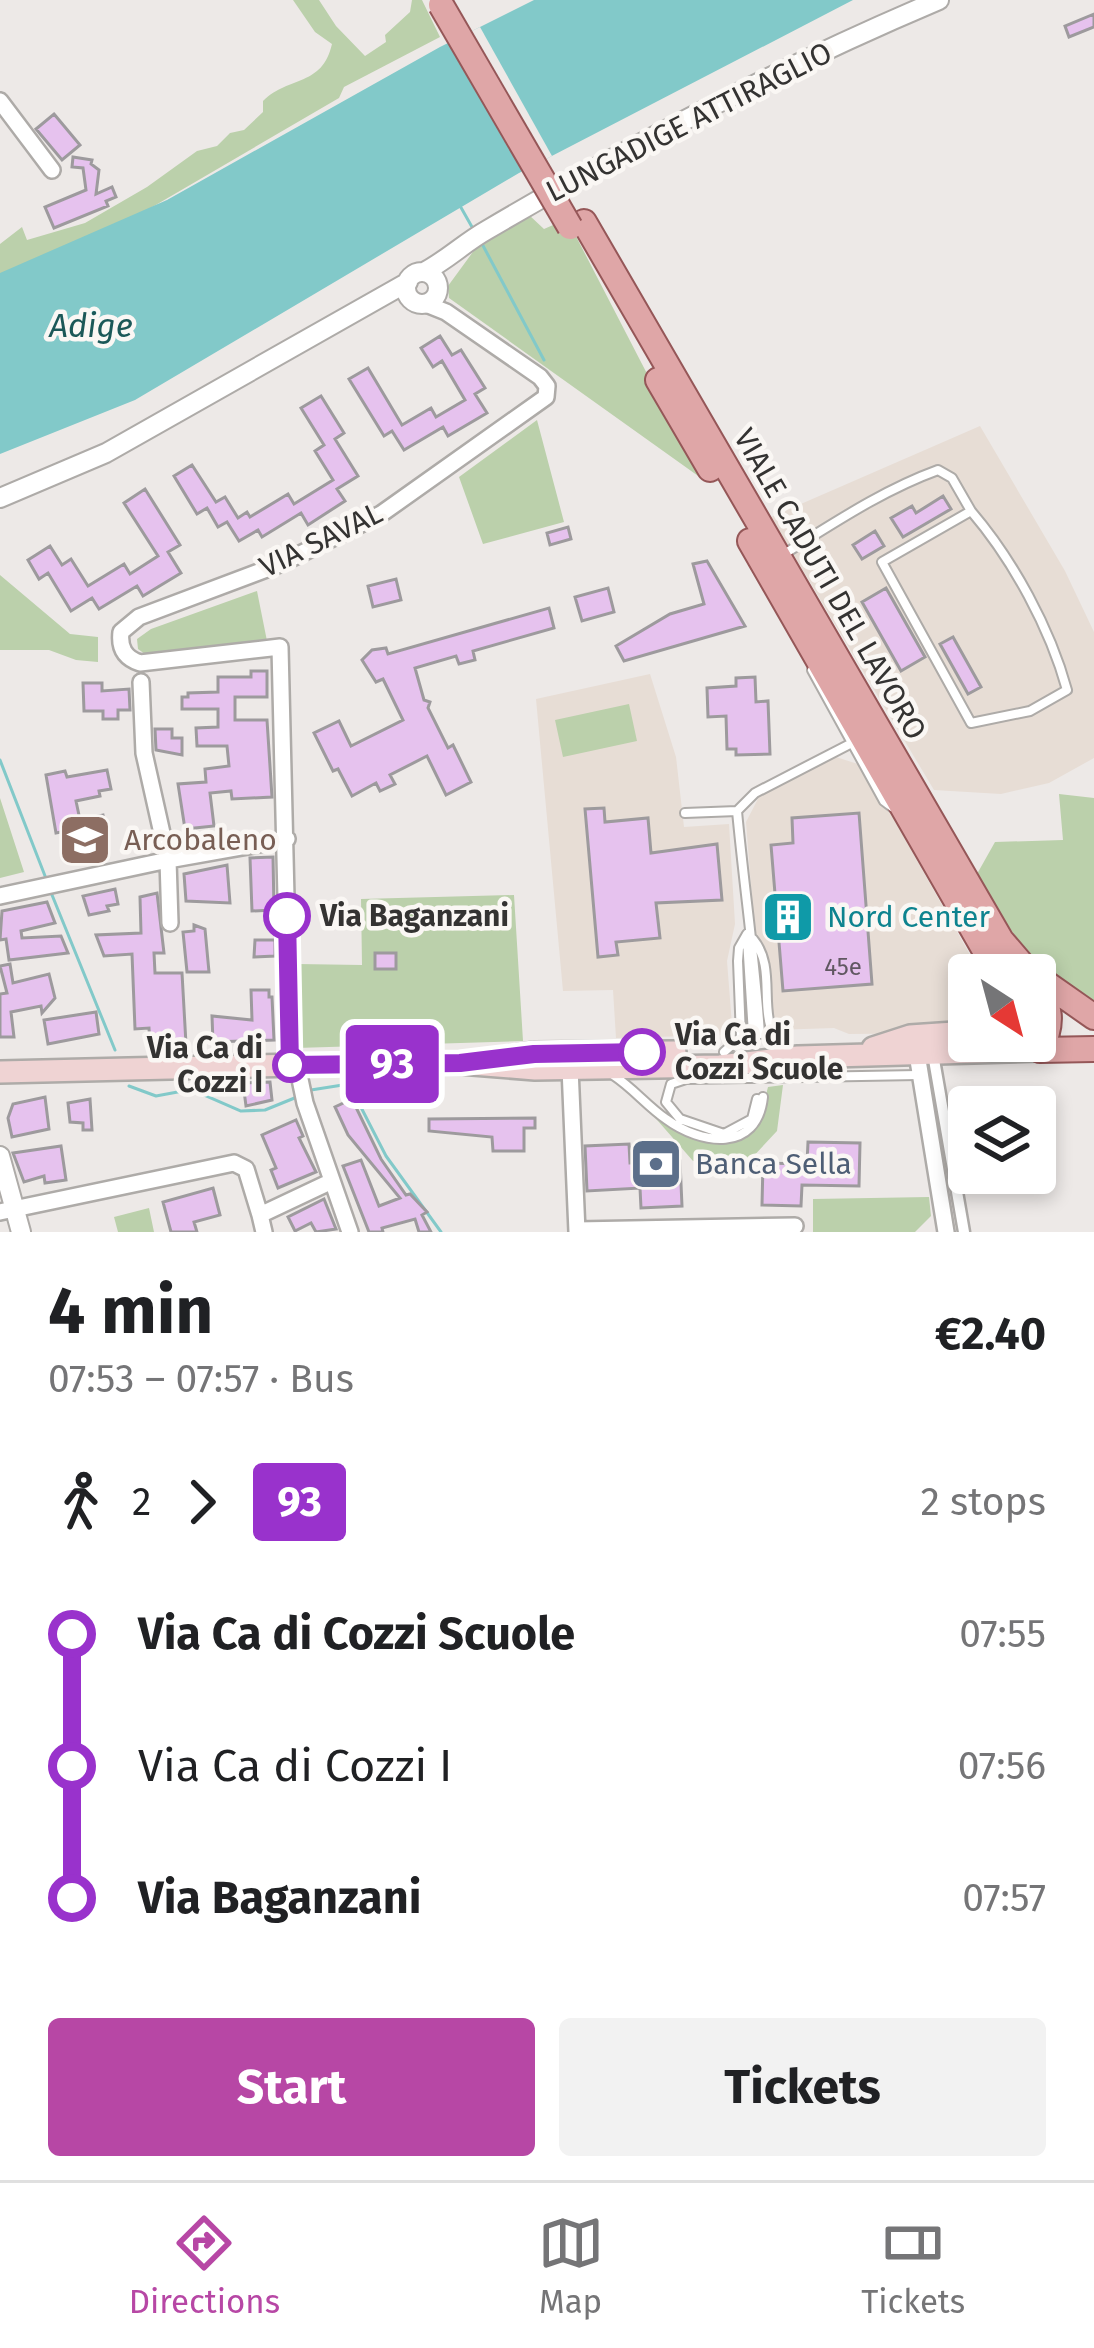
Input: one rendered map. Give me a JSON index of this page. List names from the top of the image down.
{
  "streets": {
    "main road": ["VIALE CADUTI DEL LAVORO"],
    "street": ["LUNGADIGE ATTIRAGLIO", "VIA SAVAL"]
  },
  "crossings": [
    ["LUNGADIGE ATTIRAGLIO", "VIA SAVAL"]
  ],
  "water": ["Adige"],
  "places": {
    "school or university": ["Arcobaleno"],
    "other": ["Via Baganzani", "Via Ca di Cozzi Scuole", "Via Ca di Cozzi I"],
    "building": ["Nord Center"],
    "bank": ["Banca Sella"]
  },
  "lines": ["bus line 93"],
  "house_numbers": ["45e"],
  "north": "bottom right",
  "page": {
    "on_map": "93",
    "heading": ["4 min", "07:53 – 07:57 · Bus", "€2.40"],
    "legs": ["2", "93", "2 stops"],
    "list": [
      {
        "name": "Via Ca di Cozzi Scuole",
        "value": "07:55"
      },
      {
        "name": "Via Ca di Cozzi I",
        "value": "07:56"
      },
      {
        "name": "Via Baganzani",
        "value": "07:57"
      }
    ],
    "buttons": ["Start", "Tickets"],
    "tabs": ["Directions", "Map", "Tickets"]
  }
}
